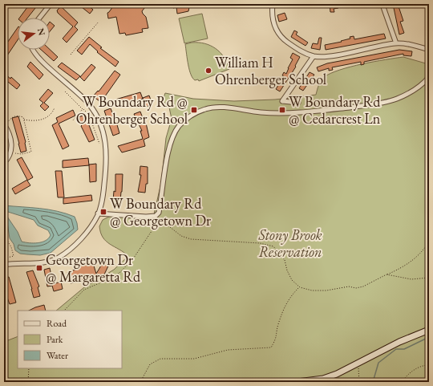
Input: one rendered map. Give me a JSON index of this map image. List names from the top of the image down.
{
  "parks": ["Stony Brook Reservation"],
  "places": {
    "other": ["William H Ohrenberger School"],
    "transit": [
      "W Boundary Rd @ Ohrenberger School",
      "W Boundary Rd @ Cedarcrest Ln",
      "W Boundary Rd @ Georgetown Dr",
      "Georgetown Dr @ Margaretta Rd"
    ]
  },
  "legend": ["Road", "Park", "Water"],
  "north": "right"
}
